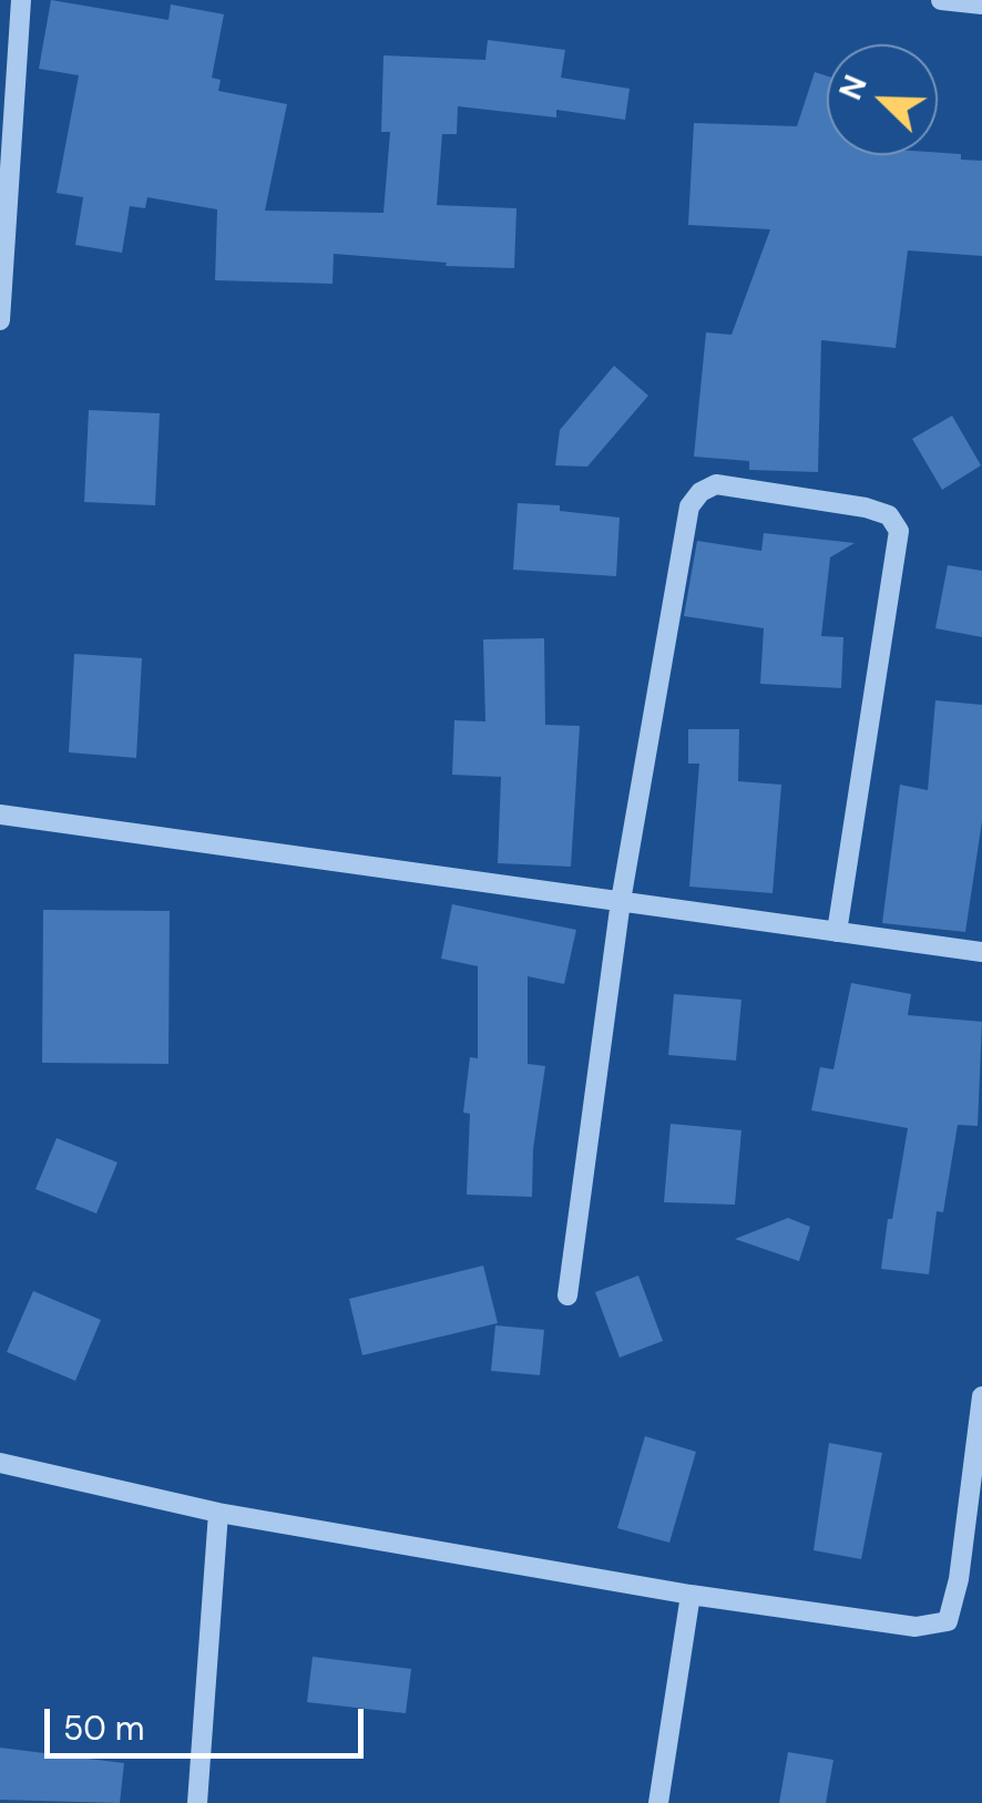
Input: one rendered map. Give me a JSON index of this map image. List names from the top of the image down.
{
  "scale_bar": "50 m",
  "north": "top left"
}
